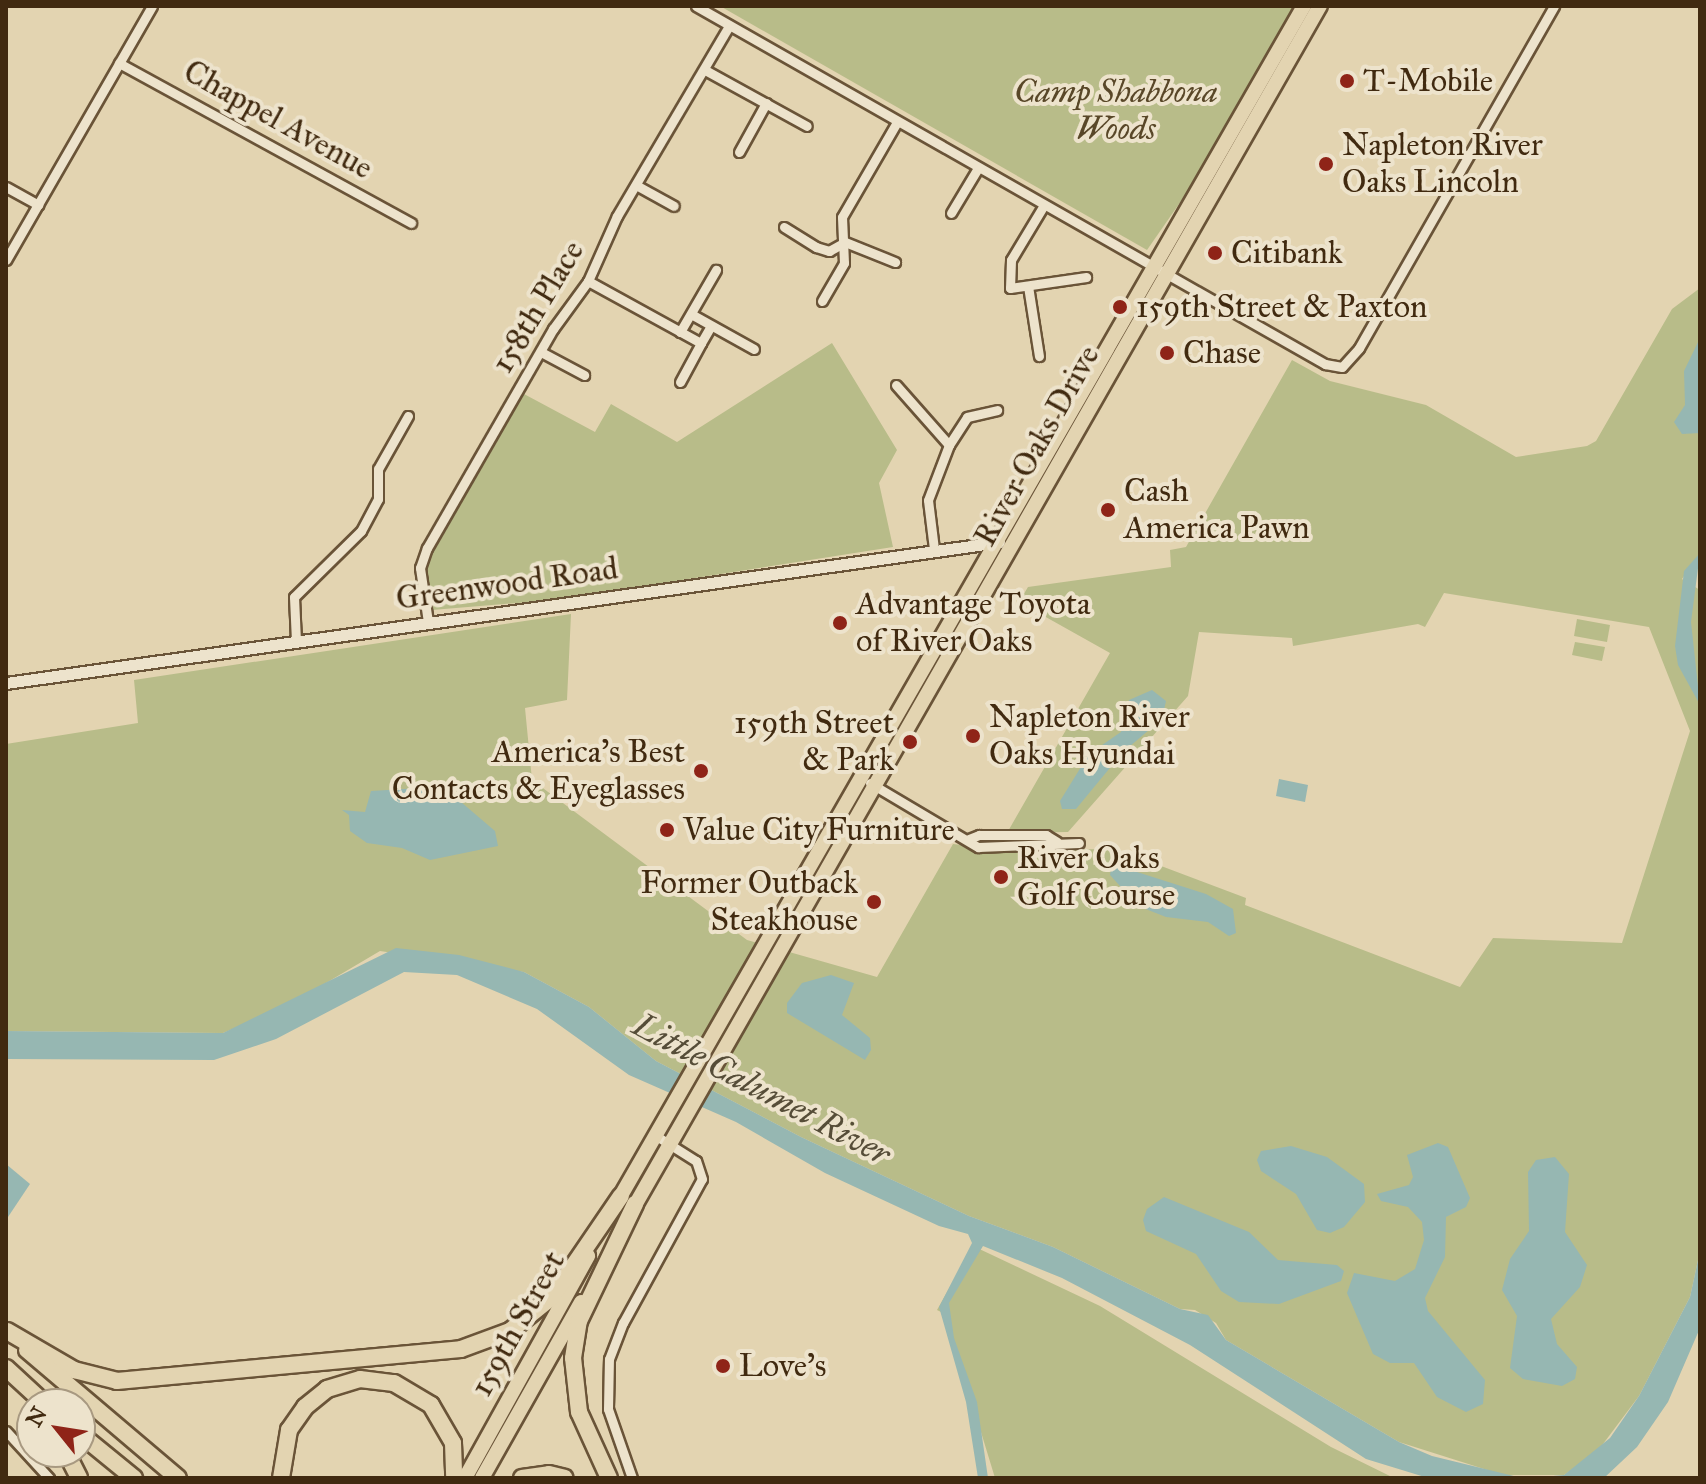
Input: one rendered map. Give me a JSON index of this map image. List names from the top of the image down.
{
  "streets": {
    "main road": ["River Oaks Drive", "159th Street"],
    "street": ["Chappel Avenue", "158th Place", "Greenwood Road"]
  },
  "crossings": [
    ["158th Place", "Greenwood Road"],
    ["River Oaks Drive", "Greenwood Road"],
    ["River Oaks Drive", "159th Street"]
  ],
  "water": ["Little Calumet River"],
  "parks": ["Camp Shabbona Woods"],
  "places": [
    "T-Mobile",
    "Napleton River Oaks Lincoln",
    "Citibank",
    "159th Street & Paxton",
    "Chase",
    "Cash America Pawn",
    "Advantage Toyota of River Oaks",
    "Napleton River Oaks Hyundai",
    "159th Street & Park",
    "America's Best Contacts & Eyeglasses",
    "Value City Furniture",
    "River Oaks Golf Course",
    "Former Outback Steakhouse",
    "Love's"
  ],
  "north": "top left"
}
